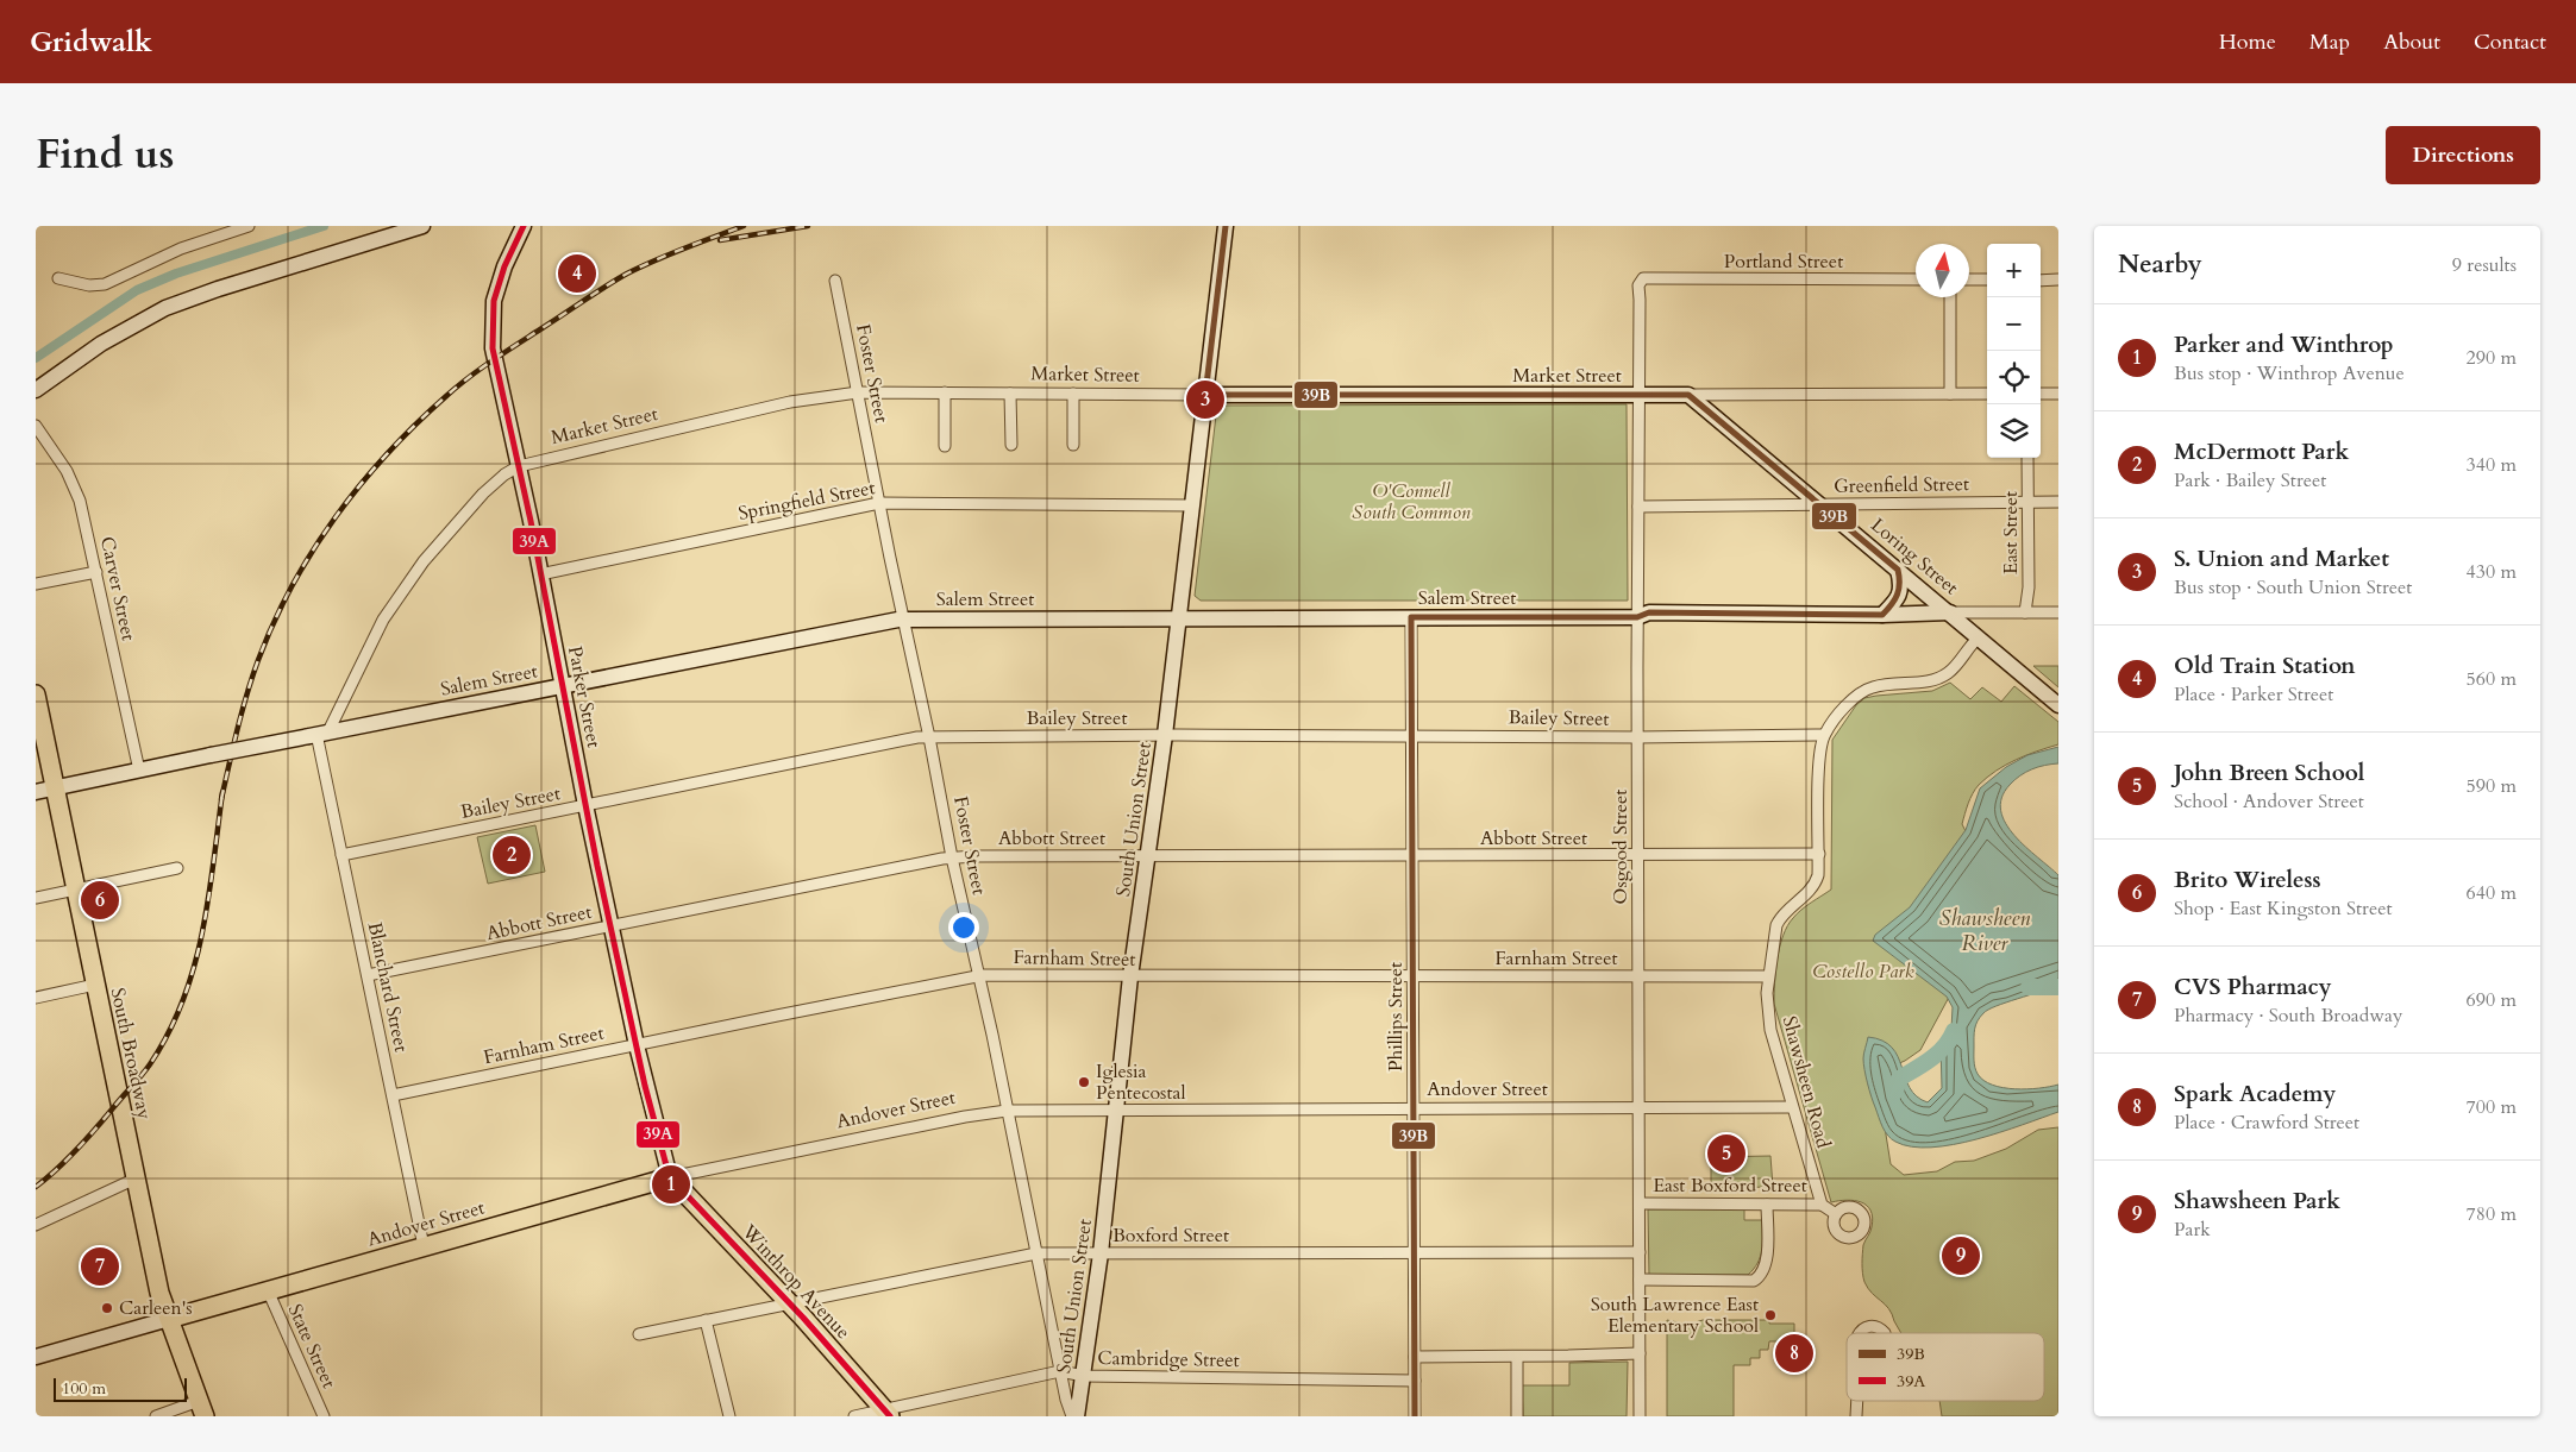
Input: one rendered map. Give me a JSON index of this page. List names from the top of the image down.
{
  "streets": {
    "main road": [
      "Market Street",
      "Loring Street",
      "Salem Street",
      "Parker Street",
      "South Union Street",
      "South Broadway",
      "Andover Street",
      "Winthrop Avenue"
    ],
    "street": [
      "Portland Street",
      "Foster Street",
      "Greenfield Street",
      "Springfield Street",
      "East Street",
      "Carver Street",
      "Bailey Street",
      "Abbott Street",
      "Osgood Street",
      "Farnham Street",
      "Blanchard Street",
      "Phillips Street",
      "Shawsheen Road",
      "East Boxford Street",
      "Boxford Street",
      "State Street",
      "Cambridge Street"
    ]
  },
  "crossings": [
    ["Portland Street", "Osgood Street"],
    ["Foster Street", "Market Street"],
    ["Foster Street", "Springfield Street"],
    ["Foster Street", "Salem Street"],
    ["Foster Street", "Bailey Street"],
    ["Foster Street", "Abbott Street"],
    ["Foster Street", "Farnham Street"],
    ["Foster Street", "Andover Street"],
    ["Foster Street", "Boxford Street"],
    ["Foster Street", "Cambridge Street"],
    ["Market Street", "Loring Street"],
    ["Market Street", "Salem Street"],
    ["Market Street", "Parker Street"],
    ["Market Street", "South Union Street"],
    ["Market Street", "Osgood Street"],
    ["Market Street", "Blanchard Street"],
    ["Greenfield Street", "East Street"],
    ["Greenfield Street", "Loring Street"],
    ["Greenfield Street", "Osgood Street"],
    ["Springfield Street", "Parker Street"],
    ["Springfield Street", "South Union Street"],
    ["Loring Street", "Salem Street"],
    ["Carver Street", "Salem Street"],
    ["Salem Street", "Parker Street"],
    ["Salem Street", "South Union Street"],
    ["Salem Street", "Osgood Street"],
    ["Salem Street", "Blanchard Street"],
    ["Salem Street", "Phillips Street"],
    ["Salem Street", "South Broadway"],
    ["Parker Street", "Bailey Street"],
    ["Parker Street", "Abbott Street"],
    ["Parker Street", "Farnham Street"],
    ["Parker Street", "Andover Street"],
    ["Parker Street", "Winthrop Avenue"],
    ["Bailey Street", "South Union Street"],
    ["Bailey Street", "Osgood Street"],
    ["Bailey Street", "Blanchard Street"],
    ["Bailey Street", "Phillips Street"],
    ["Bailey Street", "Shawsheen Road"],
    ["South Union Street", "Abbott Street"],
    ["South Union Street", "Farnham Street"],
    ["South Union Street", "Andover Street"],
    ["South Union Street", "Boxford Street"],
    ["South Union Street", "Cambridge Street"],
    ["Abbott Street", "Osgood Street"],
    ["Abbott Street", "Blanchard Street"],
    ["Abbott Street", "Phillips Street"],
    ["Abbott Street", "Shawsheen Road"],
    ["Osgood Street", "Farnham Street"],
    ["Osgood Street", "Andover Street"],
    ["Osgood Street", "East Boxford Street"],
    ["Osgood Street", "Boxford Street"],
    ["Farnham Street", "Blanchard Street"],
    ["Farnham Street", "Phillips Street"],
    ["Farnham Street", "Shawsheen Road"],
    ["Blanchard Street", "Andover Street"],
    ["Phillips Street", "Andover Street"],
    ["Phillips Street", "Boxford Street"],
    ["Phillips Street", "Cambridge Street"],
    ["South Broadway", "Andover Street"],
    ["Shawsheen Road", "Andover Street"],
    ["Shawsheen Road", "East Boxford Street"],
    ["Andover Street", "Winthrop Avenue"],
    ["Andover Street", "State Street"],
    ["Boxford Street", "Winthrop Avenue"],
    ["Winthrop Avenue", "Cambridge Street"]
  ],
  "water": ["Shawsheen River"],
  "parks": ["O'Connell South Common", "Costello Park"],
  "places": ["Iglesia Pentecostal", "Carleen's", "South Lawrence East Elementary School"],
  "lines": ["transit line 39B", "transit line 39A"],
  "legend": ["39B", "39A"],
  "scale_bar": "100 m",
  "north": "top",
  "page": {
    "header": "Gridwalk",
    "nav": [
      "Home",
      "Map",
      "About",
      "Contact"
    ],
    "title": "Find us",
    "buttons": "Directions",
    "heading": ["Nearby", "9 results"],
    "map_buttons": ["+", "−"],
    "pins": [
      "4",
      "3",
      "2",
      "6",
      "5",
      "1",
      "9",
      "7",
      "8"
    ],
    "list": [
      {
        "mark": "1",
        "name": "Parker and Winthrop",
        "note": "Bus stop · Winthrop Avenue",
        "value": "290 m"
      },
      {
        "mark": "2",
        "name": "McDermott Park",
        "note": "Park · Bailey Street",
        "value": "340 m"
      },
      {
        "mark": "3",
        "name": "S. Union and Market",
        "note": "Bus stop · South Union Street",
        "value": "430 m"
      },
      {
        "mark": "4",
        "name": "Old Train Station",
        "note": "Place · Parker Street",
        "value": "560 m"
      },
      {
        "mark": "5",
        "name": "John Breen School",
        "note": "School · Andover Street",
        "value": "590 m"
      },
      {
        "mark": "6",
        "name": "Brito Wireless",
        "note": "Shop · East Kingston Street",
        "value": "640 m"
      },
      {
        "mark": "7",
        "name": "CVS Pharmacy",
        "note": "Pharmacy · South Broadway",
        "value": "690 m"
      },
      {
        "mark": "8",
        "name": "Spark Academy",
        "note": "Place · Crawford Street",
        "value": "700 m"
      },
      {
        "mark": "9",
        "name": "Shawsheen Park",
        "note": "Park",
        "value": "780 m"
      }
    ],
    "scale": "100 m"
  }
}
